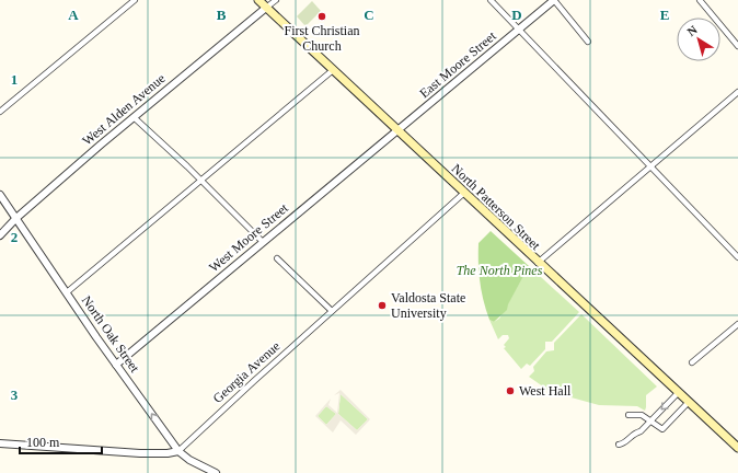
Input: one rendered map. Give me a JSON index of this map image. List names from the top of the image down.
{
  "streets": {
    "main road": ["North Patterson Street"],
    "street": [
      "East Moore Street",
      "West Alden Avenue",
      "West Moore Street",
      "North Oak Street",
      "Georgia Avenue"
    ]
  },
  "crossings": [
    ["East Moore Street", "North Patterson Street"],
    ["East Moore Street", "West Moore Street"],
    ["West Alden Avenue", "North Patterson Street"],
    ["West Alden Avenue", "North Oak Street"],
    ["North Patterson Street", "West Moore Street"],
    ["North Patterson Street", "Georgia Avenue"],
    ["West Moore Street", "North Oak Street"],
    ["North Oak Street", "Georgia Avenue"]
  ],
  "parks": ["The North Pines"],
  "places": ["First Christian Church", "Valdosta State University", "West Hall"],
  "scale_bar": "100 m",
  "north": "top left",
  "grid": {
    "columns": [
      "A",
      "B",
      "C",
      "D",
      "E"
    ],
    "rows": ["1", "2", "3"]
  }
}
